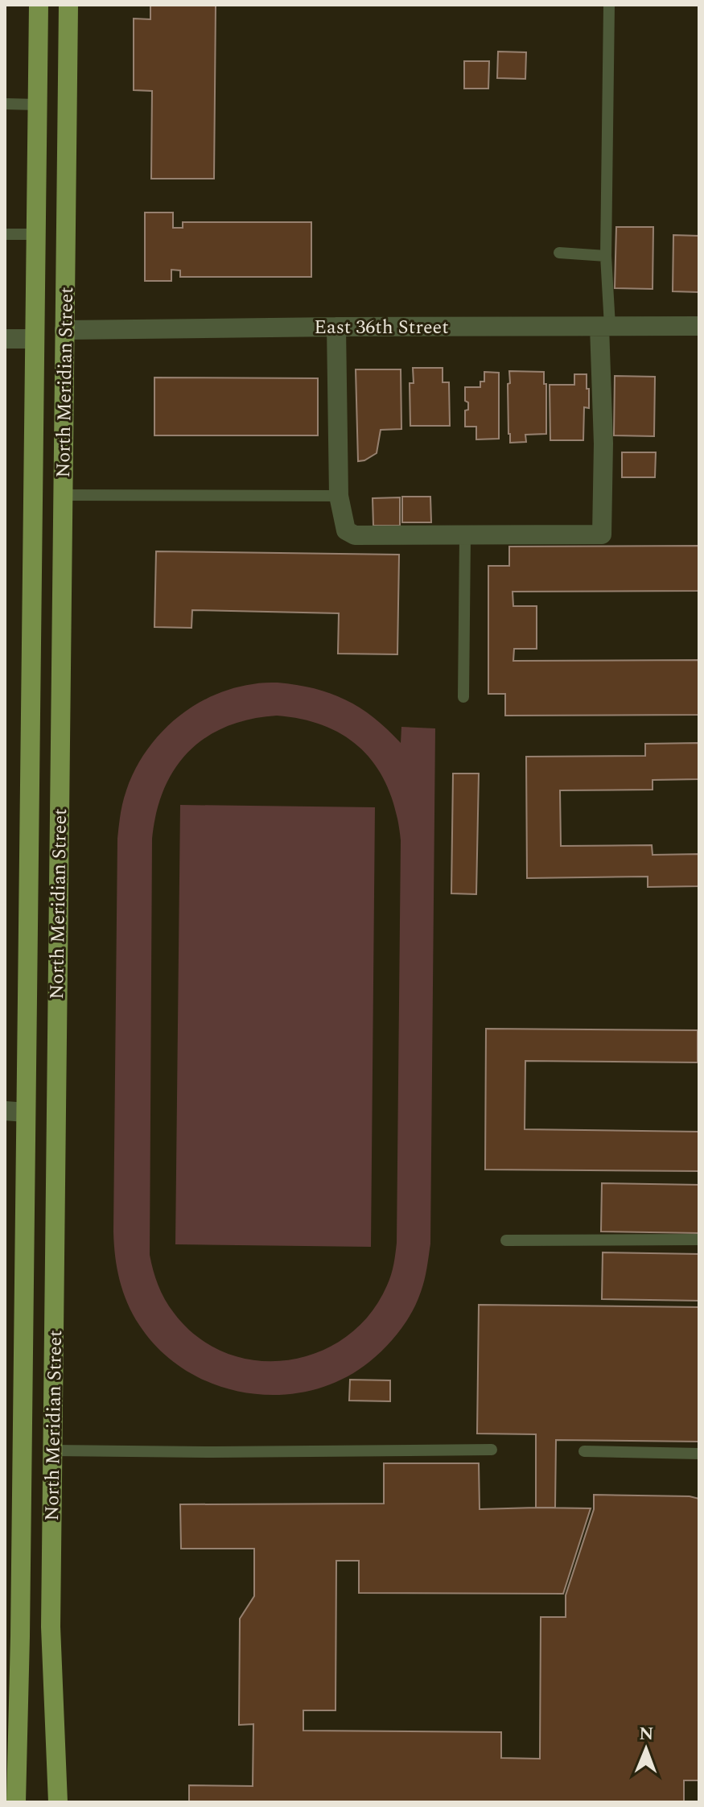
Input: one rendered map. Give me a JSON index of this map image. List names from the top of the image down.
{
  "streets": {
    "main road": ["North Meridian Street"],
    "street": ["East 36th Street"]
  },
  "crossings": [
    ["East 36th Street", "North Meridian Street"]
  ],
  "north": "top"
}
